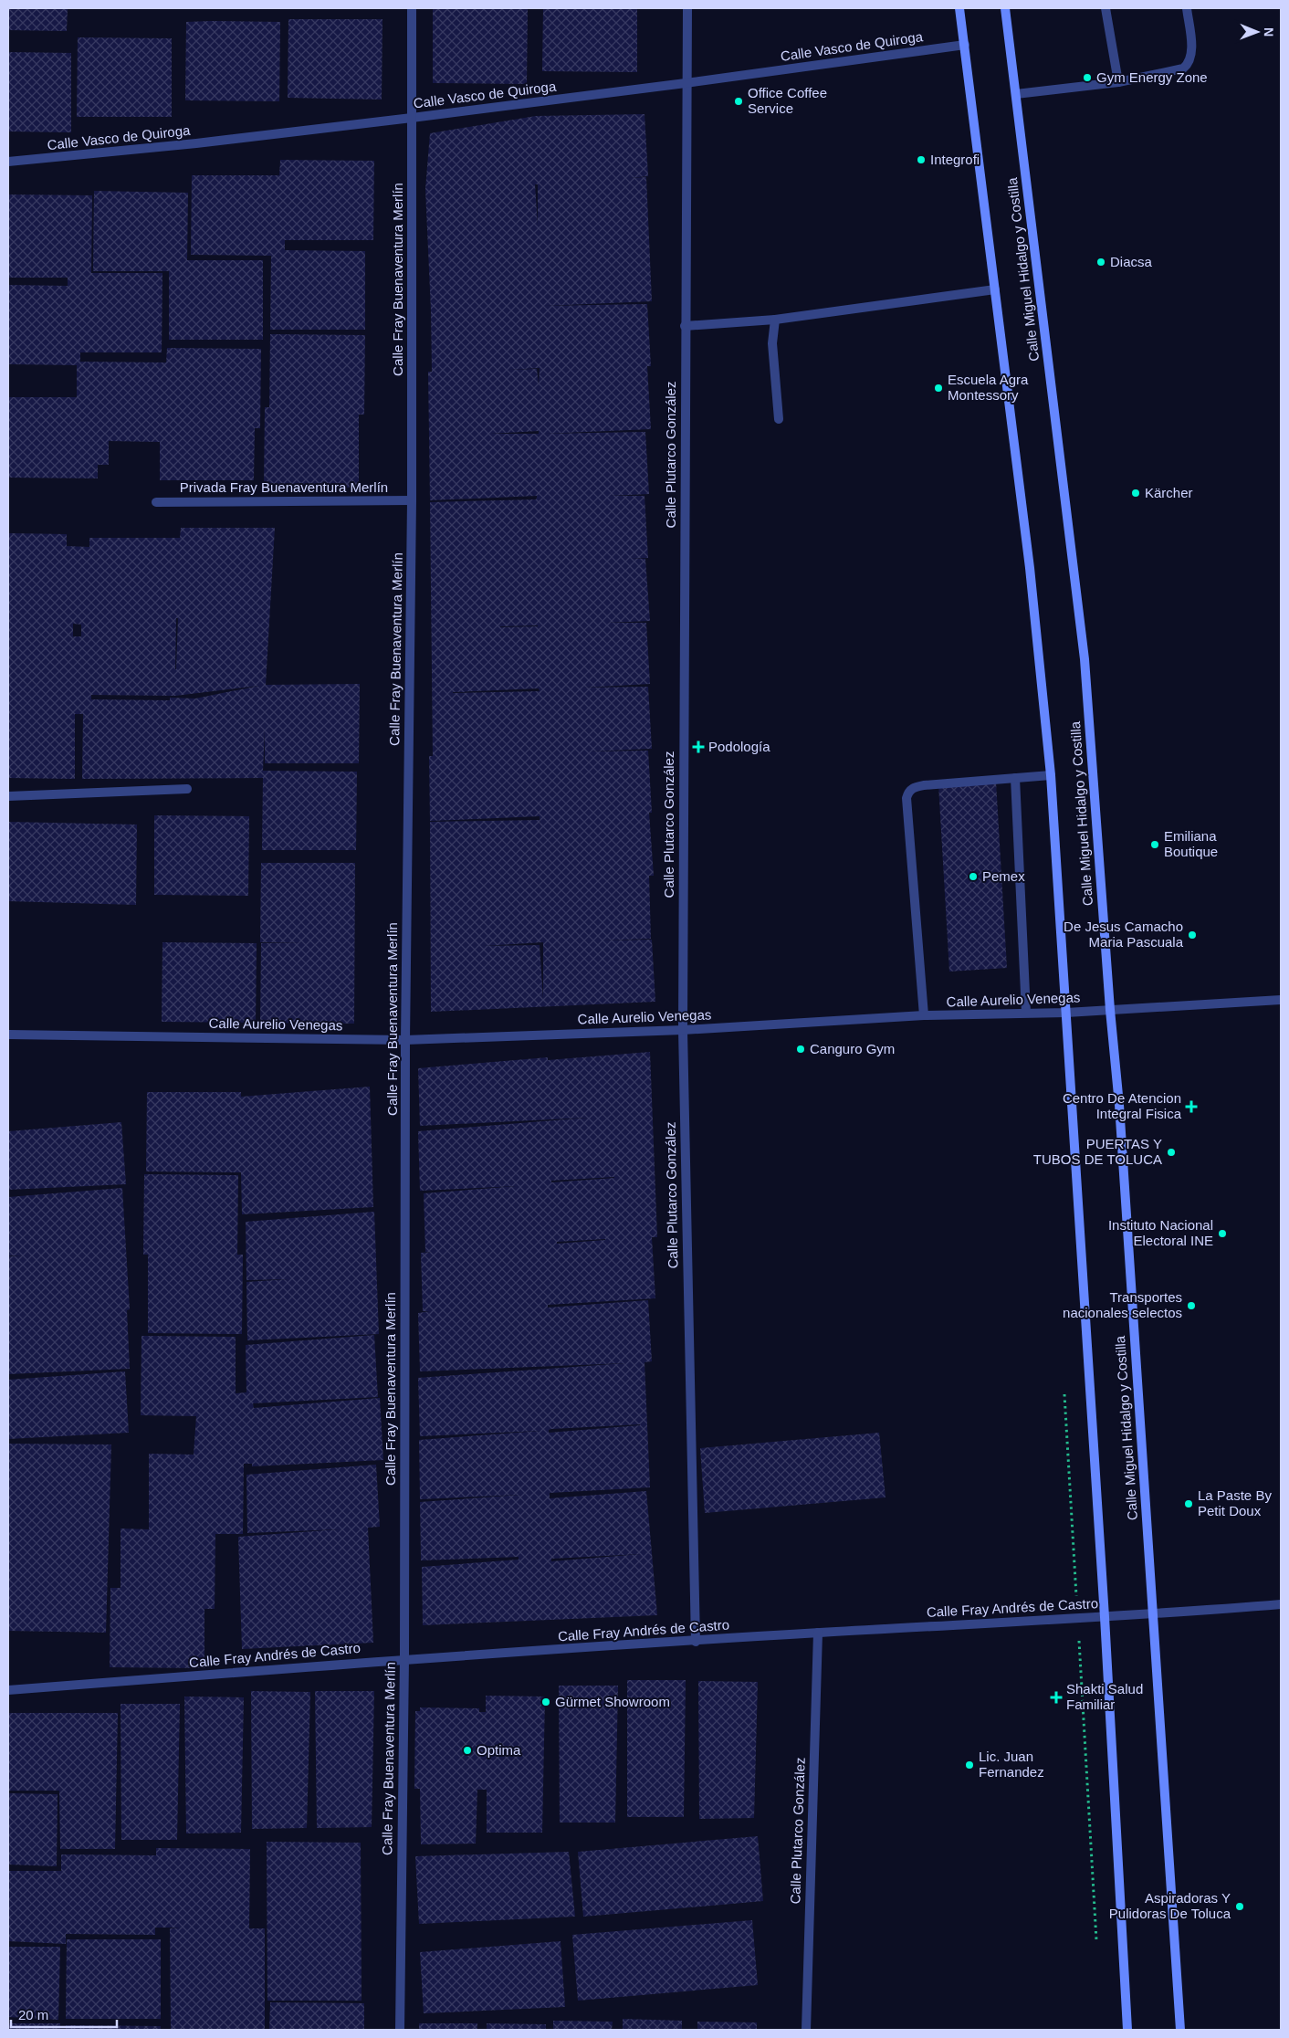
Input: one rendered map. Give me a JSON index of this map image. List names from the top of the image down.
{
  "streets": {
    "main road": ["Calle Miguel Hidalgo y Costilla"],
    "street": [
      "Calle Vasco de Quiroga",
      "Calle Fray Buenaventura Merlín",
      "Calle Plutarco González",
      "Privada Fray Buenaventura Merlín",
      "Calle Aurelio Venegas",
      "Calle Fray Andrés de Castro"
    ]
  },
  "crossings": [
    ["Calle Vasco de Quiroga", "Calle Miguel Hidalgo y Costilla"],
    ["Calle Vasco de Quiroga", "Calle Fray Buenaventura Merlín"],
    ["Calle Vasco de Quiroga", "Calle Plutarco González"],
    ["Calle Miguel Hidalgo y Costilla", "Calle Aurelio Venegas"],
    ["Calle Miguel Hidalgo y Costilla", "Calle Fray Andrés de Castro"],
    ["Calle Fray Buenaventura Merlín", "Privada Fray Buenaventura Merlín"],
    ["Calle Fray Buenaventura Merlín", "Calle Aurelio Venegas"],
    ["Calle Fray Buenaventura Merlín", "Calle Fray Andrés de Castro"],
    ["Calle Plutarco González", "Calle Aurelio Venegas"],
    ["Calle Plutarco González", "Calle Fray Andrés de Castro"]
  ],
  "places": {
    "other": [
      "Gym Energy Zone",
      "Office Coffee Service",
      "Integrofi",
      "Diacsa",
      "Escuela Agra Montessory",
      "Kärcher",
      "Emiliana Boutique",
      "Pemex",
      "De Jesus Camacho Maria Pascuala",
      "Canguro Gym",
      "PUERTAS Y TUBOS DE TOLUCA",
      "Instituto Nacional Electoral INE",
      "Transportes nacionales selectos",
      "La Paste By Petit Doux",
      "Gürmet Showroom",
      "Optima",
      "Lic. Juan Fernandez",
      "Aspiradoras Y Pulidoras De Toluca"
    ],
    "health": ["Podología", "Centro De Atencion Integral Fisica", "Shakti Salud Familiar"]
  },
  "scale_bar": "20 m",
  "north": "right"
}
